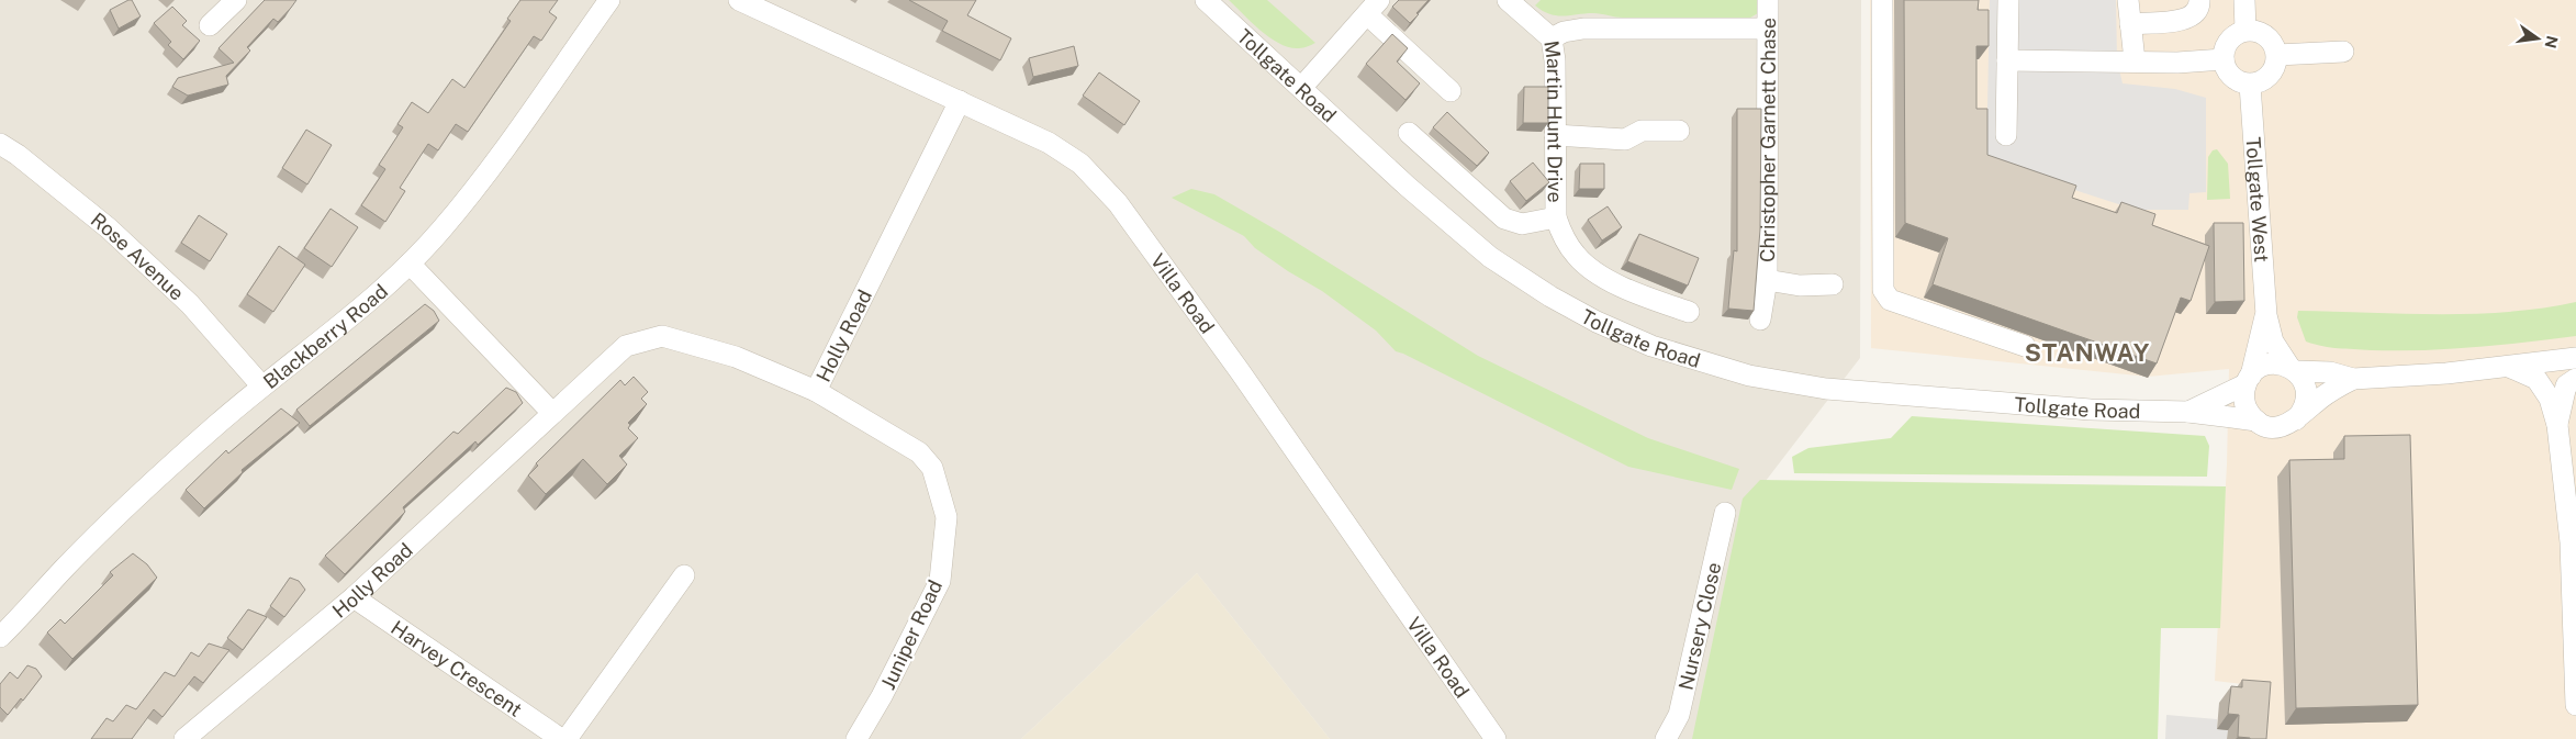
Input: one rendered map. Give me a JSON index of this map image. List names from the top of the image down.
{
  "streets": {
    "street": [
      "Tollgate Road",
      "Martin Hunt Drive",
      "Christopher Garnett Chase",
      "Tollgate West",
      "Rose Avenue",
      "Villa Road",
      "Blackberry Road",
      "Holly Road",
      "Nursery Close",
      "Juniper Road",
      "Harvey Crescent"
    ]
  },
  "crossings": [
    ["Tollgate Road", "Tollgate West"],
    ["Rose Avenue", "Blackberry Road"],
    ["Villa Road", "Holly Road"],
    ["Holly Road", "Juniper Road"],
    ["Holly Road", "Harvey Crescent"]
  ],
  "districts": ["STANWAY"],
  "north": "right"
}
